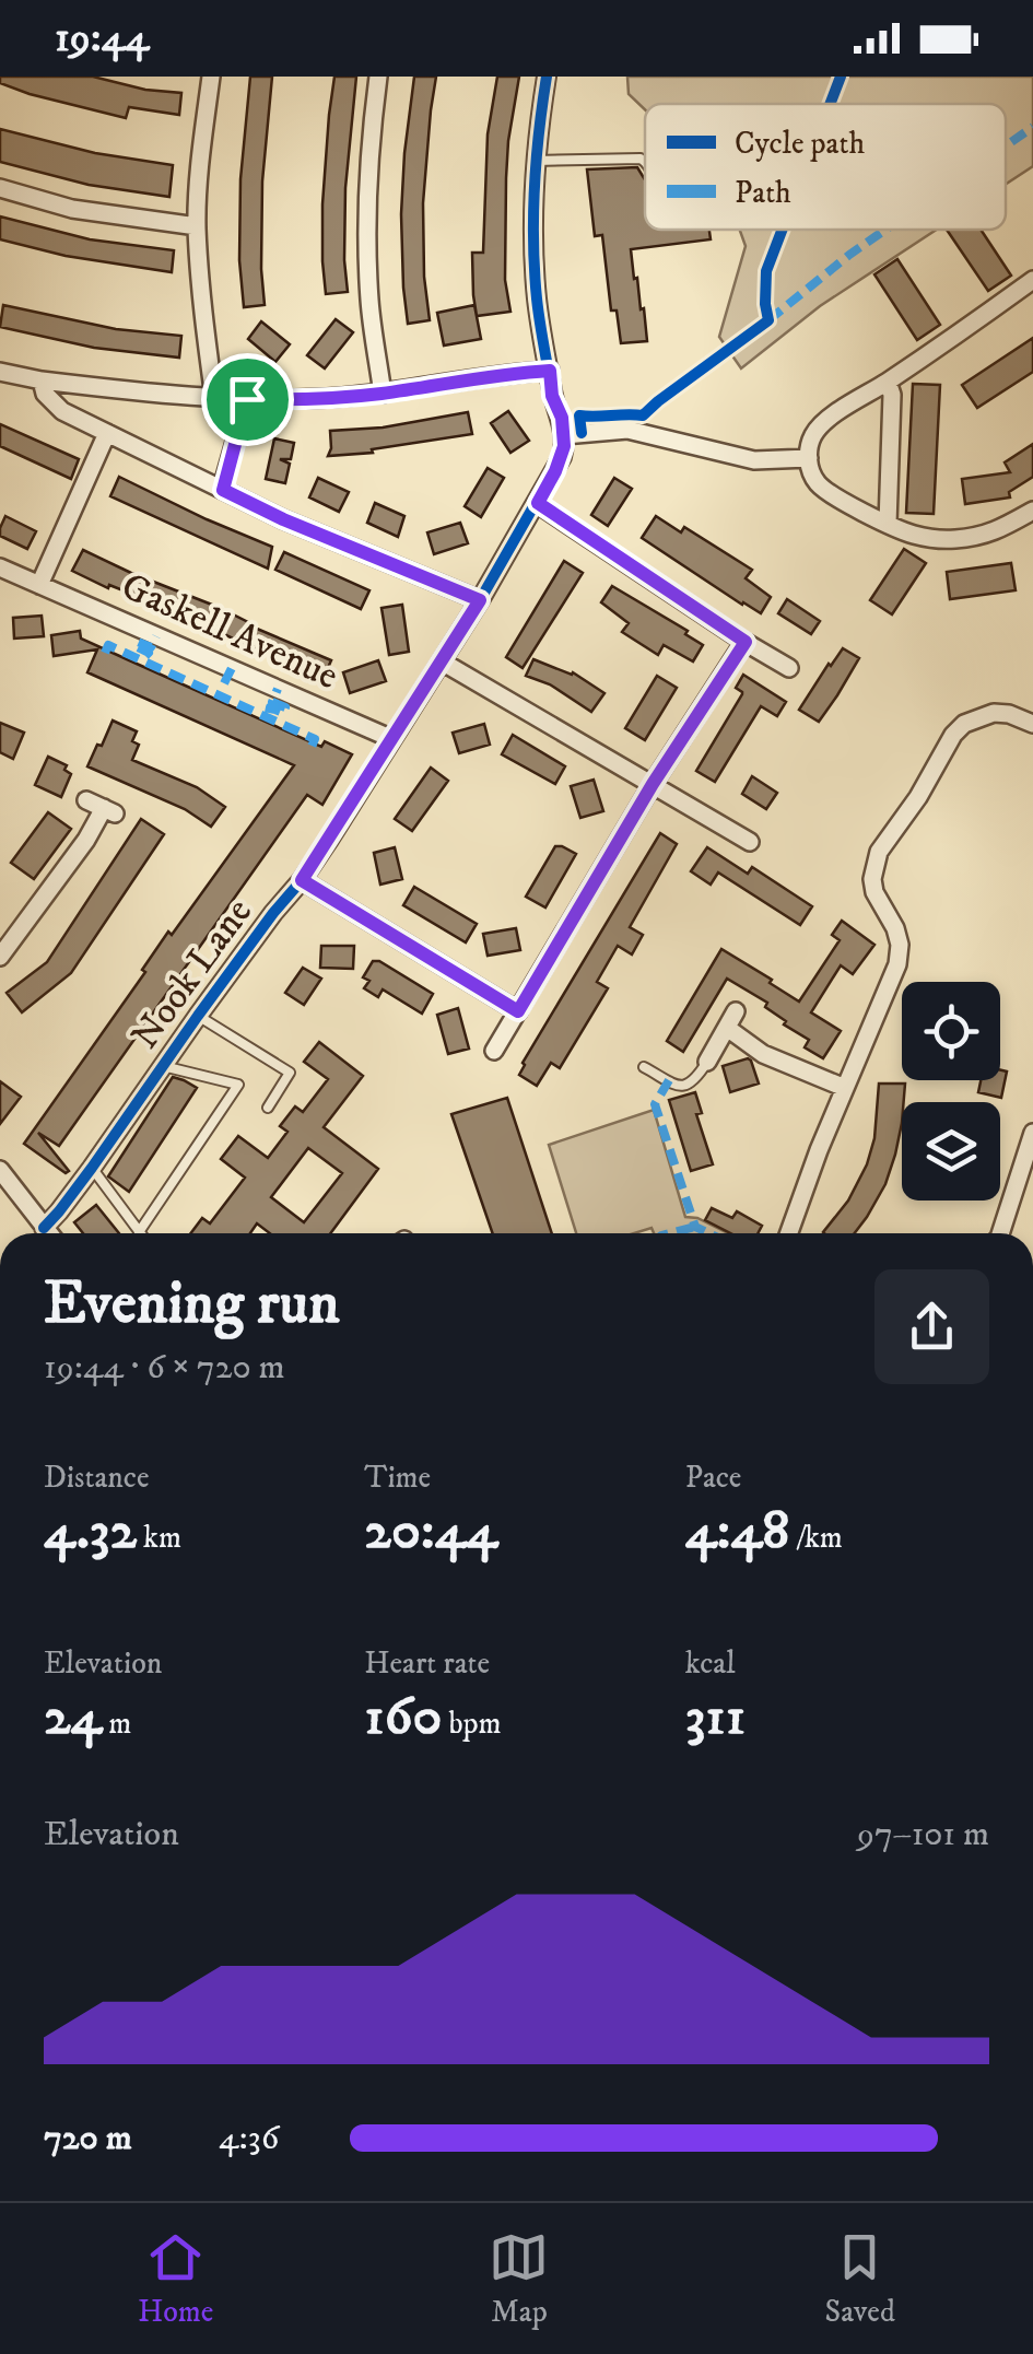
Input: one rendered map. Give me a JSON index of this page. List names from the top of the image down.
{
  "streets": {
    "street": ["Gaskell Avenue", "Nook Lane"]
  },
  "crossings": [
    ["Gaskell Avenue", "Nook Lane"]
  ],
  "legend": ["Cycle path", "Path"],
  "page": {
    "status": "19:44",
    "heading": ["Evening run", "19:44 · 6 × 720 m"],
    "stats": [
      ["Distance", "4.32 km"],
      ["Time", "20:44"],
      ["Pace", "4:48 /km"],
      ["Elevation", "24 m"],
      ["Heart rate", "160 bpm"],
      ["kcal", "311"]
    ],
    "chart": ["Elevation", "97–101 m"],
    "list": [
      {
        "name": "720 m",
        "note": "4:36"
      }
    ],
    "tabs": ["Home", "Map", "Saved"]
  }
}
